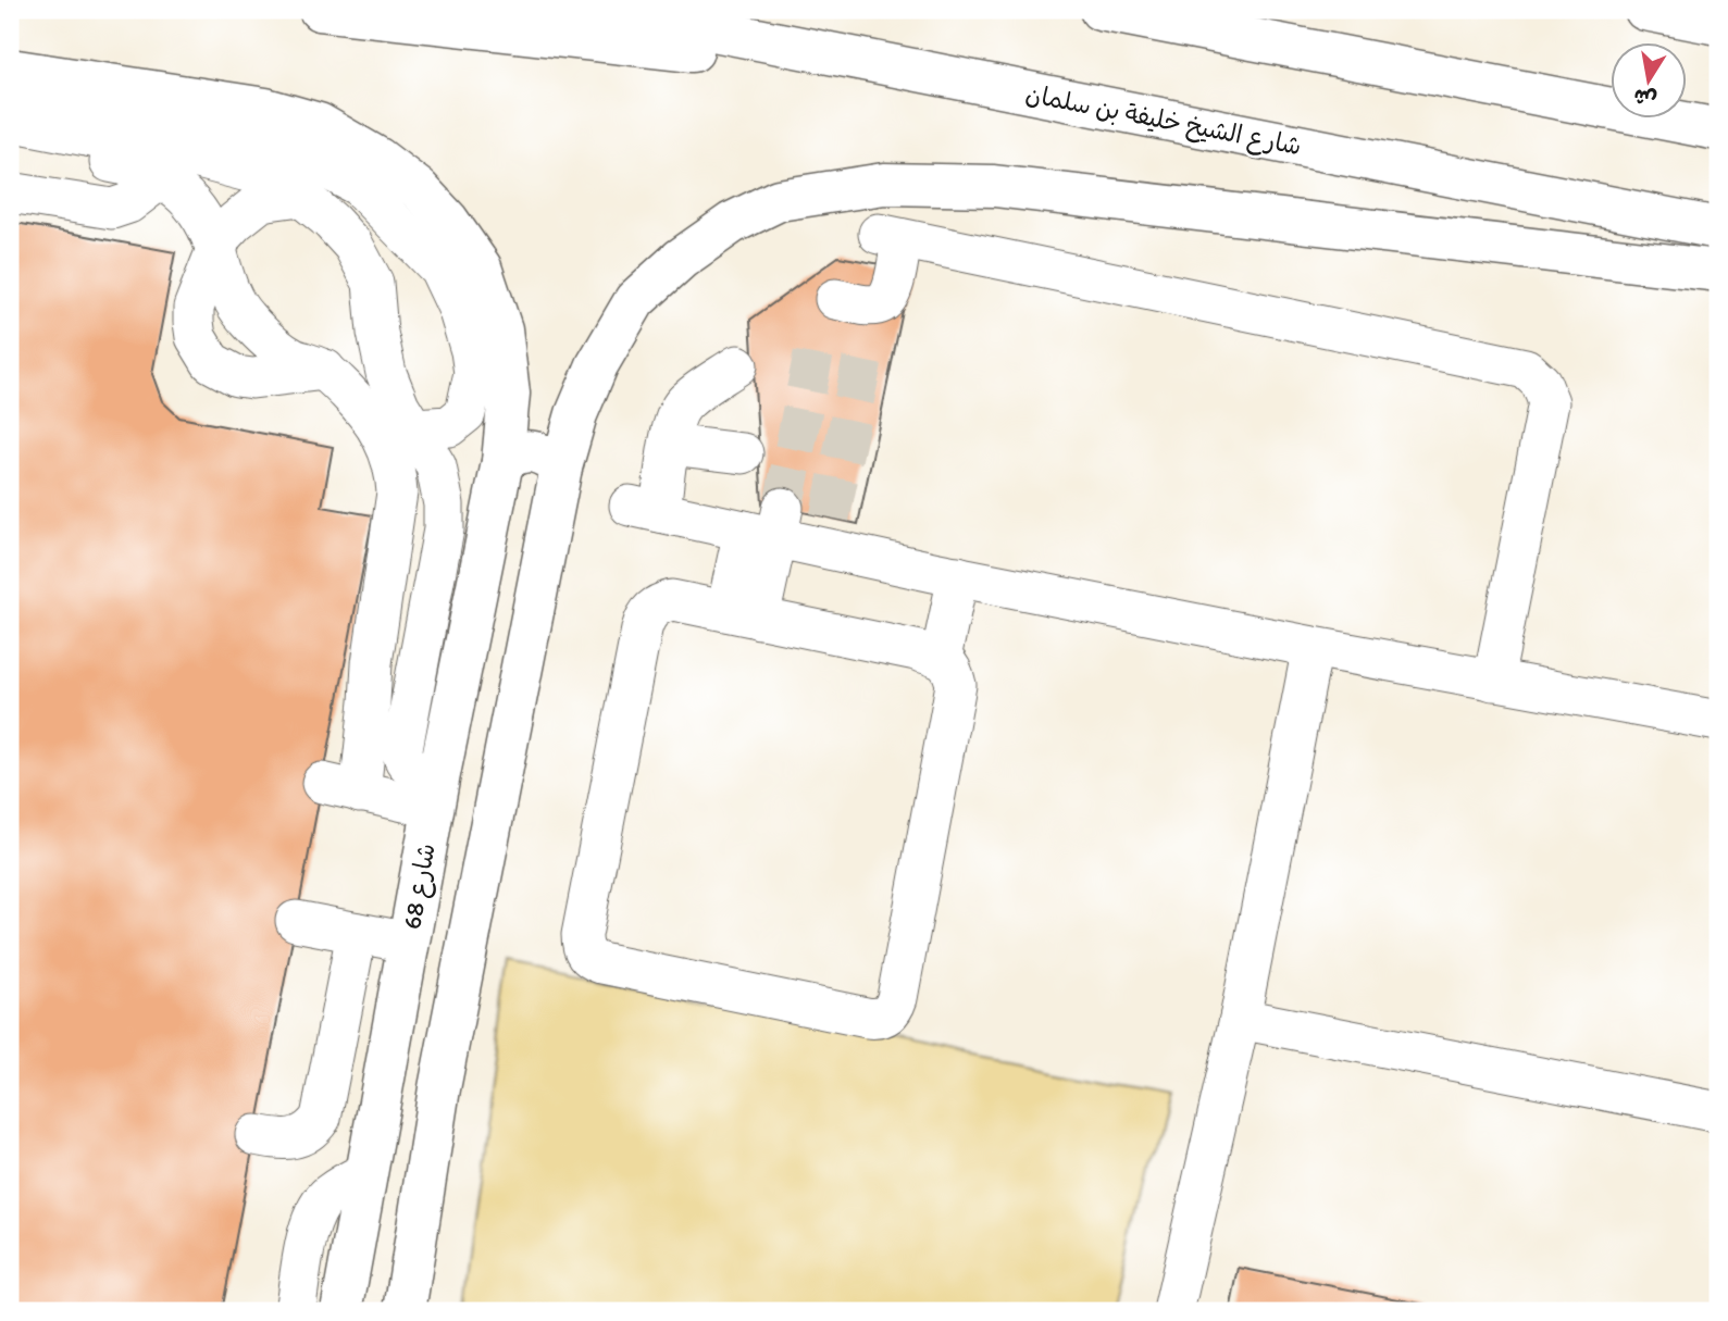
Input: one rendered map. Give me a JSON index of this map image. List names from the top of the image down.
{
  "streets": {
    "main road": ["شارع الشيخ خليفة بن سلمان", "شارع 68"]
  },
  "north": "bottom"
}
